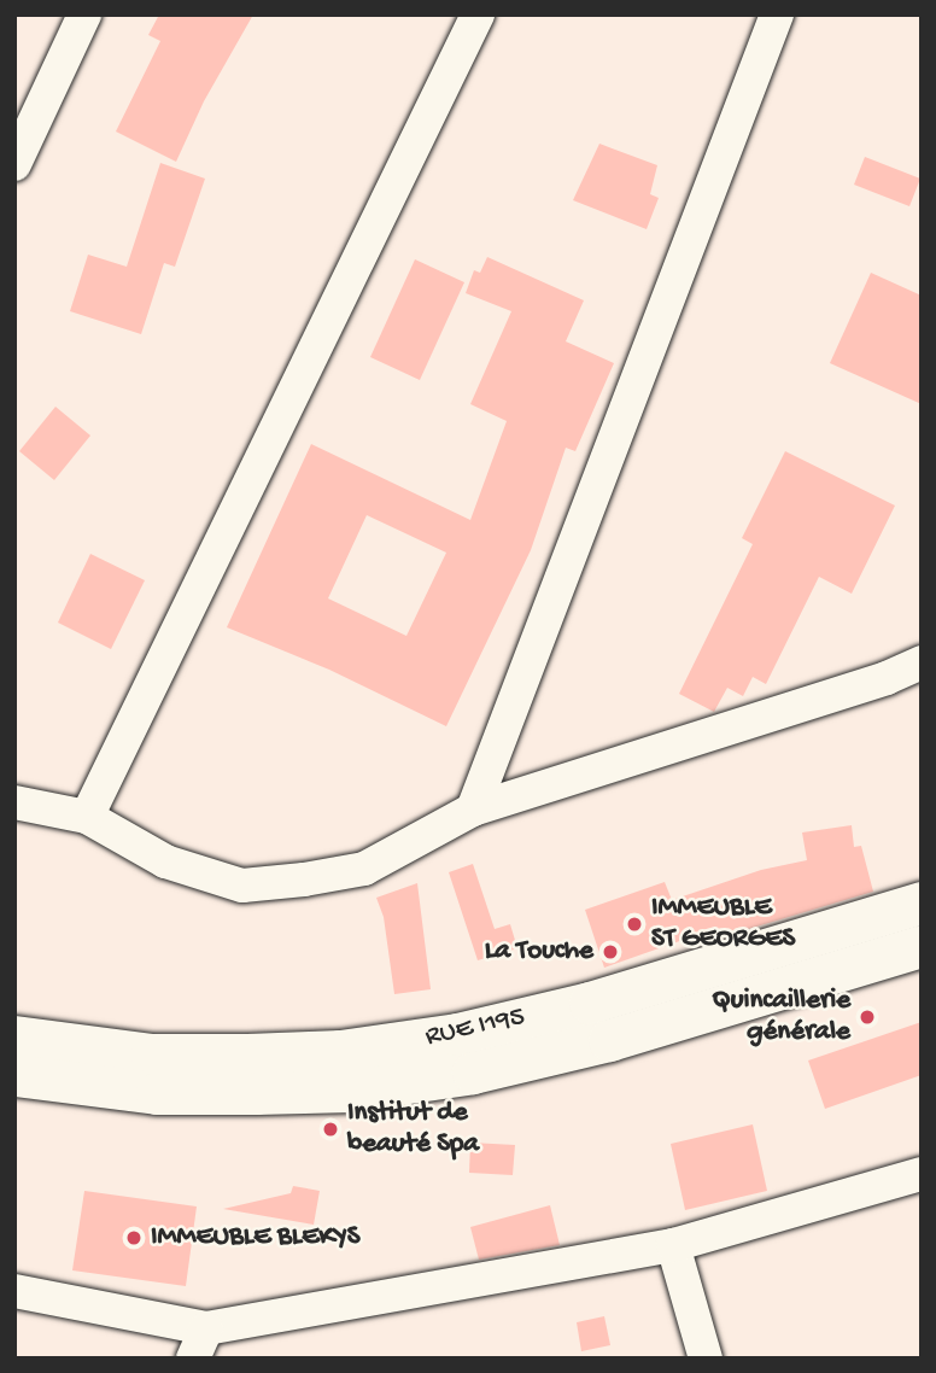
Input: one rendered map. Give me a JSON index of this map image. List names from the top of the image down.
{
  "streets": {
    "main road": ["RUE I195"]
  },
  "places": [
    "IMMEUBLE ST GEORGES",
    "La Touche",
    "Quincaillerie générale",
    "Institut de beauté Spa",
    "IMMEUBLE BLEKYS"
  ]
}
